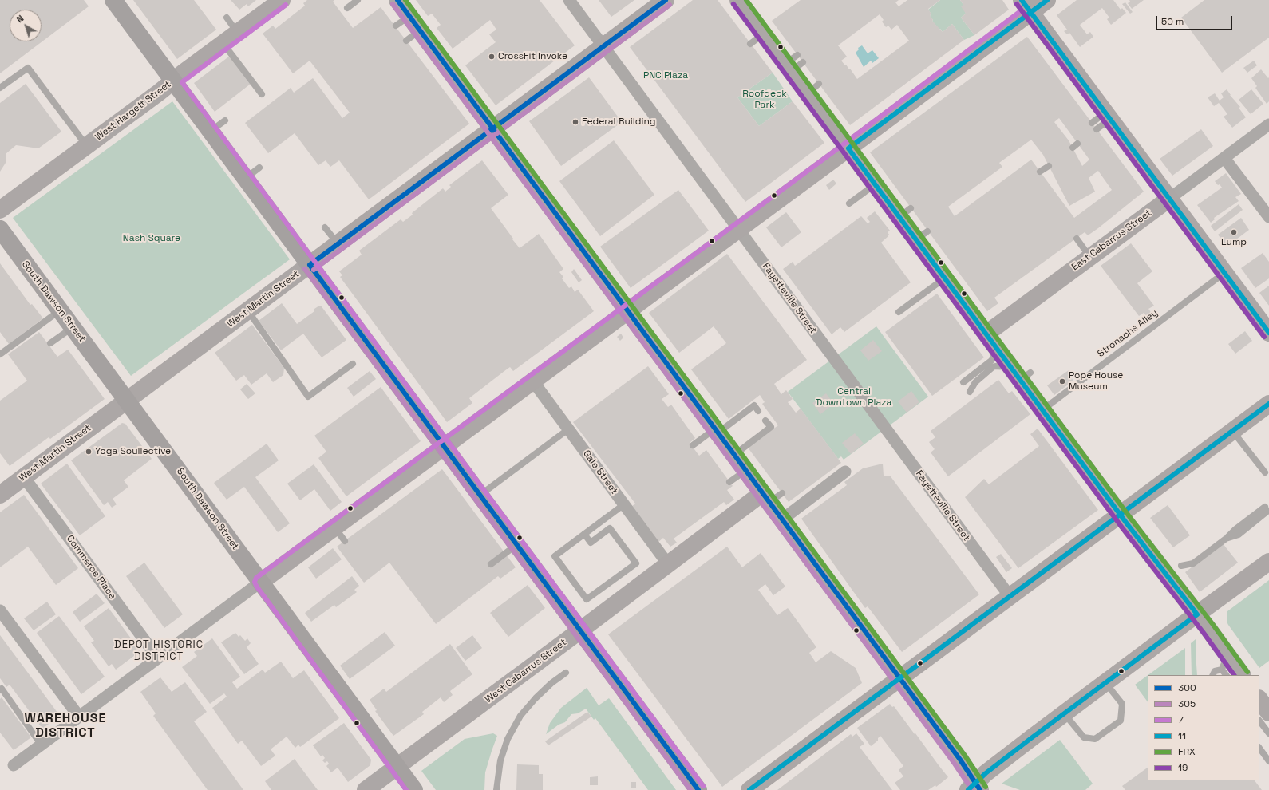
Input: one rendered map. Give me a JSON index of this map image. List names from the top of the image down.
{
  "streets": {
    "main road": ["South Dawson Street"],
    "street": [
      "West Hargett Street",
      "East Cabarrus Street",
      "Fayetteville Street",
      "West Martin Street",
      "Gale Street",
      "Commerce Place",
      "West Cabarrus Street"
    ],
    "lane": ["Stronachs Alley"]
  },
  "crossings": [
    ["Fayetteville Street", "West Martin Street"],
    ["West Martin Street", "South Dawson Street"],
    ["West Martin Street", "Commerce Place"],
    ["South Dawson Street", "West Cabarrus Street"],
    ["Gale Street", "West Cabarrus Street"]
  ],
  "districts": ["DEPOT HISTORIC DISTRICT", "WAREHOUSE DISTRICT"],
  "parks": [
    "PNC Plaza",
    "Roofdeck Park",
    "Nash Square",
    "Central Downtown Plaza"
  ],
  "places": [
    "CrossFit Invoke",
    "Federal Building",
    "Lump",
    "Pope House Museum",
    "Yoga Soullective"
  ],
  "lines": [
    "transit line 300",
    "transit line 11",
    "transit line FRX",
    "transit line 305",
    "transit line 7",
    "transit line 19"
  ],
  "legend": [
    "300",
    "305",
    "7",
    "11",
    "FRX",
    "19"
  ],
  "scale_bar": "50 m",
  "north": "top left"
}
